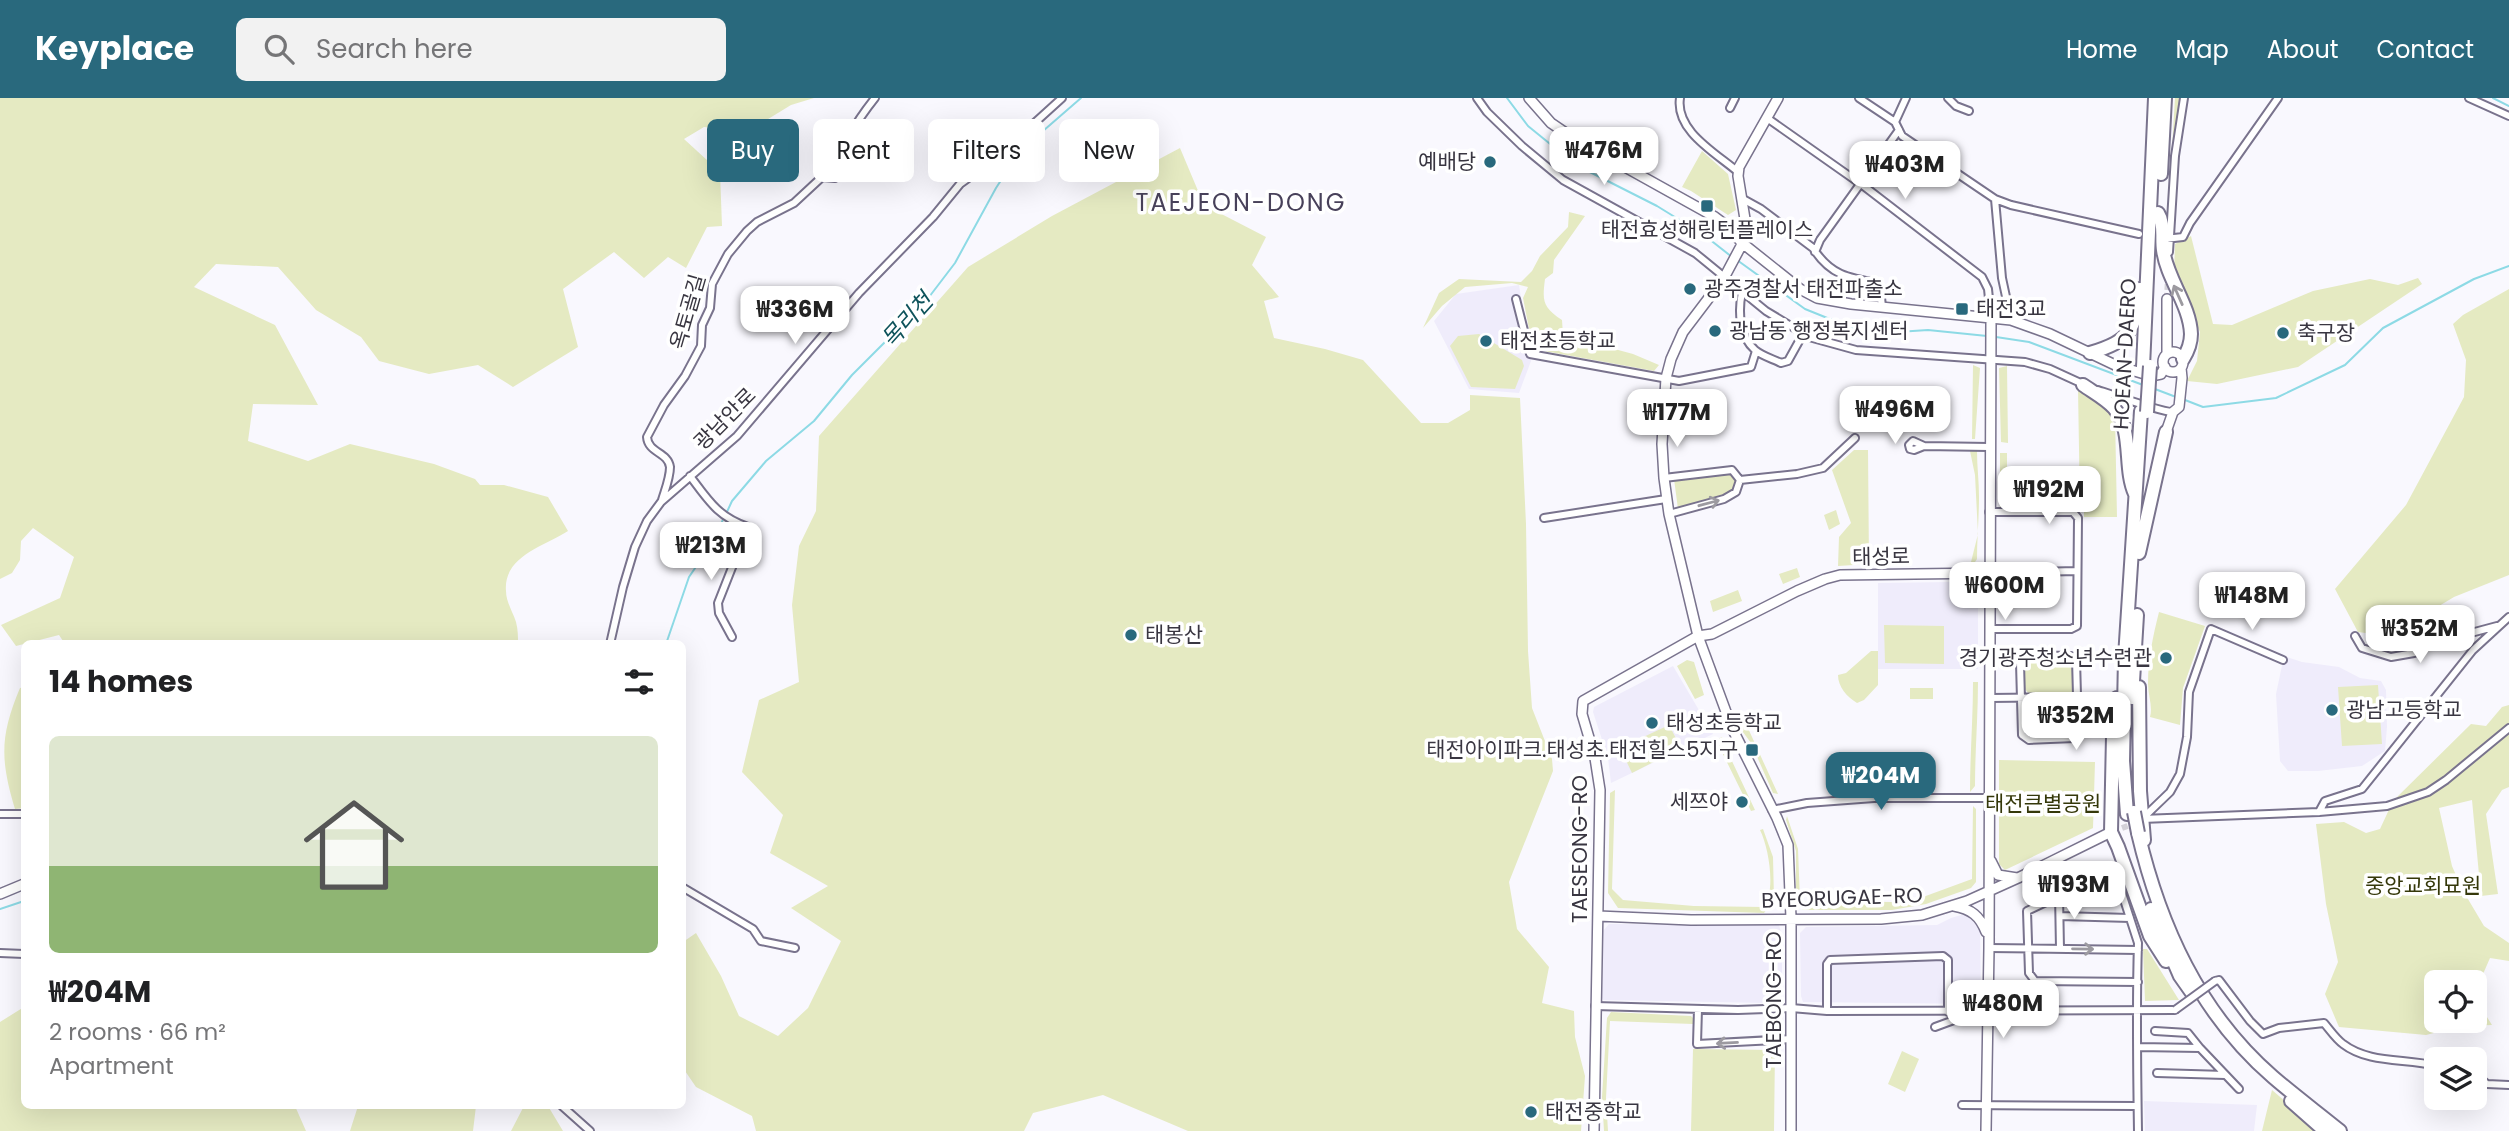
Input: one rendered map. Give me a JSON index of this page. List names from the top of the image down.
{
  "streets": {
    "highway": ["HOEAN-DAERO"],
    "street": [
      "옥토골길",
      "광남안로",
      "태성로",
      "TAESEONG-RO",
      "BYEORUGAE-RO",
      "TAEBONG-RO"
    ]
  },
  "crossings": [
    ["옥토골길", "광남안로"],
    ["HOEAN-DAERO", "BYEORUGAE-RO"],
    ["태성로", "TAESEONG-RO"],
    ["태성로", "TAEBONG-RO"],
    ["TAESEONG-RO", "BYEORUGAE-RO"],
    ["TAESEONG-RO", "TAEBONG-RO"],
    ["BYEORUGAE-RO", "TAEBONG-RO"]
  ],
  "districts": ["TAEJEON-DONG"],
  "water": ["목리천"],
  "parks": ["태전큰별공원", "중앙교회묘원"],
  "places": {
    "other": [
      "예배당",
      "광주경찰서 태전파출소",
      "광남동 행정복지센터",
      "축구장",
      "태전초등학교",
      "태봉산",
      "경기광주청소년수련관",
      "광남고등학교",
      "태성초등학교",
      "세쯔야",
      "태전중학교"
    ],
    "transit": ["태전효성해링턴플레이스", "태전3교", "태전아이파크.태성초.태전힐스5지구"]
  },
  "page": {
    "header": "Keyplace",
    "search": "Search here",
    "nav": [
      "Home",
      "Map",
      "About",
      "Contact"
    ],
    "chip": [
      "Buy",
      "Rent",
      "Filters",
      "New"
    ],
    "price": [
      "₩476M",
      "₩403M",
      "₩336M",
      "₩496M",
      "₩177M",
      "₩192M",
      "₩213M",
      "₩600M",
      "₩148M",
      "₩352M",
      "₩352M",
      "₩204M",
      "₩193M",
      "₩480M"
    ],
    "heading": "14 homes",
    "list": [
      {
        "name": "₩204M",
        "note": "2 rooms · 66 m² · Apartment"
      }
    ]
  }
}
